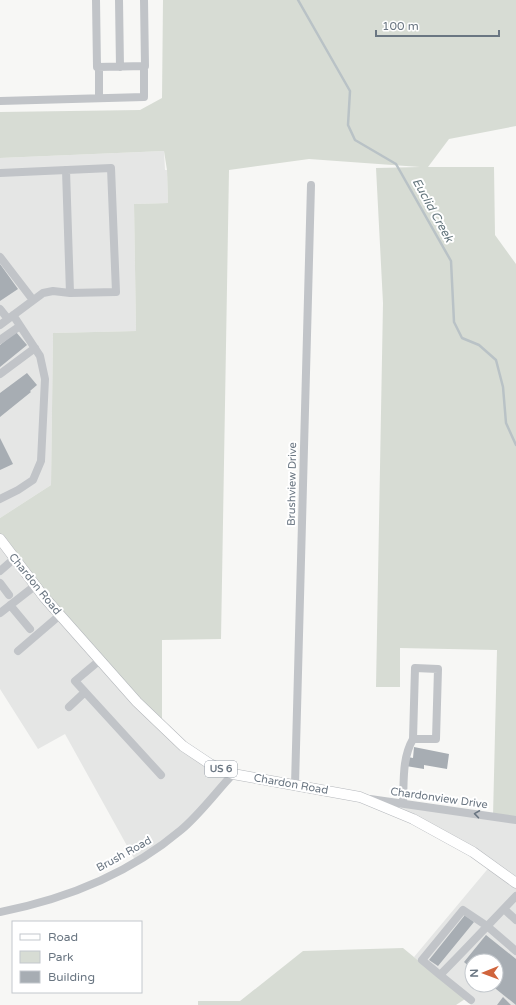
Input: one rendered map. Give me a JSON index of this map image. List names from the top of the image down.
{
  "streets": {
    "main road": ["Chardon Road", "US 6"],
    "street": ["Brushview Drive", "Chardonview Drive", "Brush Road"]
  },
  "crossings": [
    ["Brushview Drive", "Chardon Road"],
    ["Chardon Road", "Chardonview Drive"],
    ["Chardon Road", "Brush Road"]
  ],
  "one_way": ["Chardonview Drive"],
  "water": ["Euclid Creek"],
  "legend": ["Road", "Park", "Building"],
  "scale_bar": "100 m",
  "north": "left"
}
